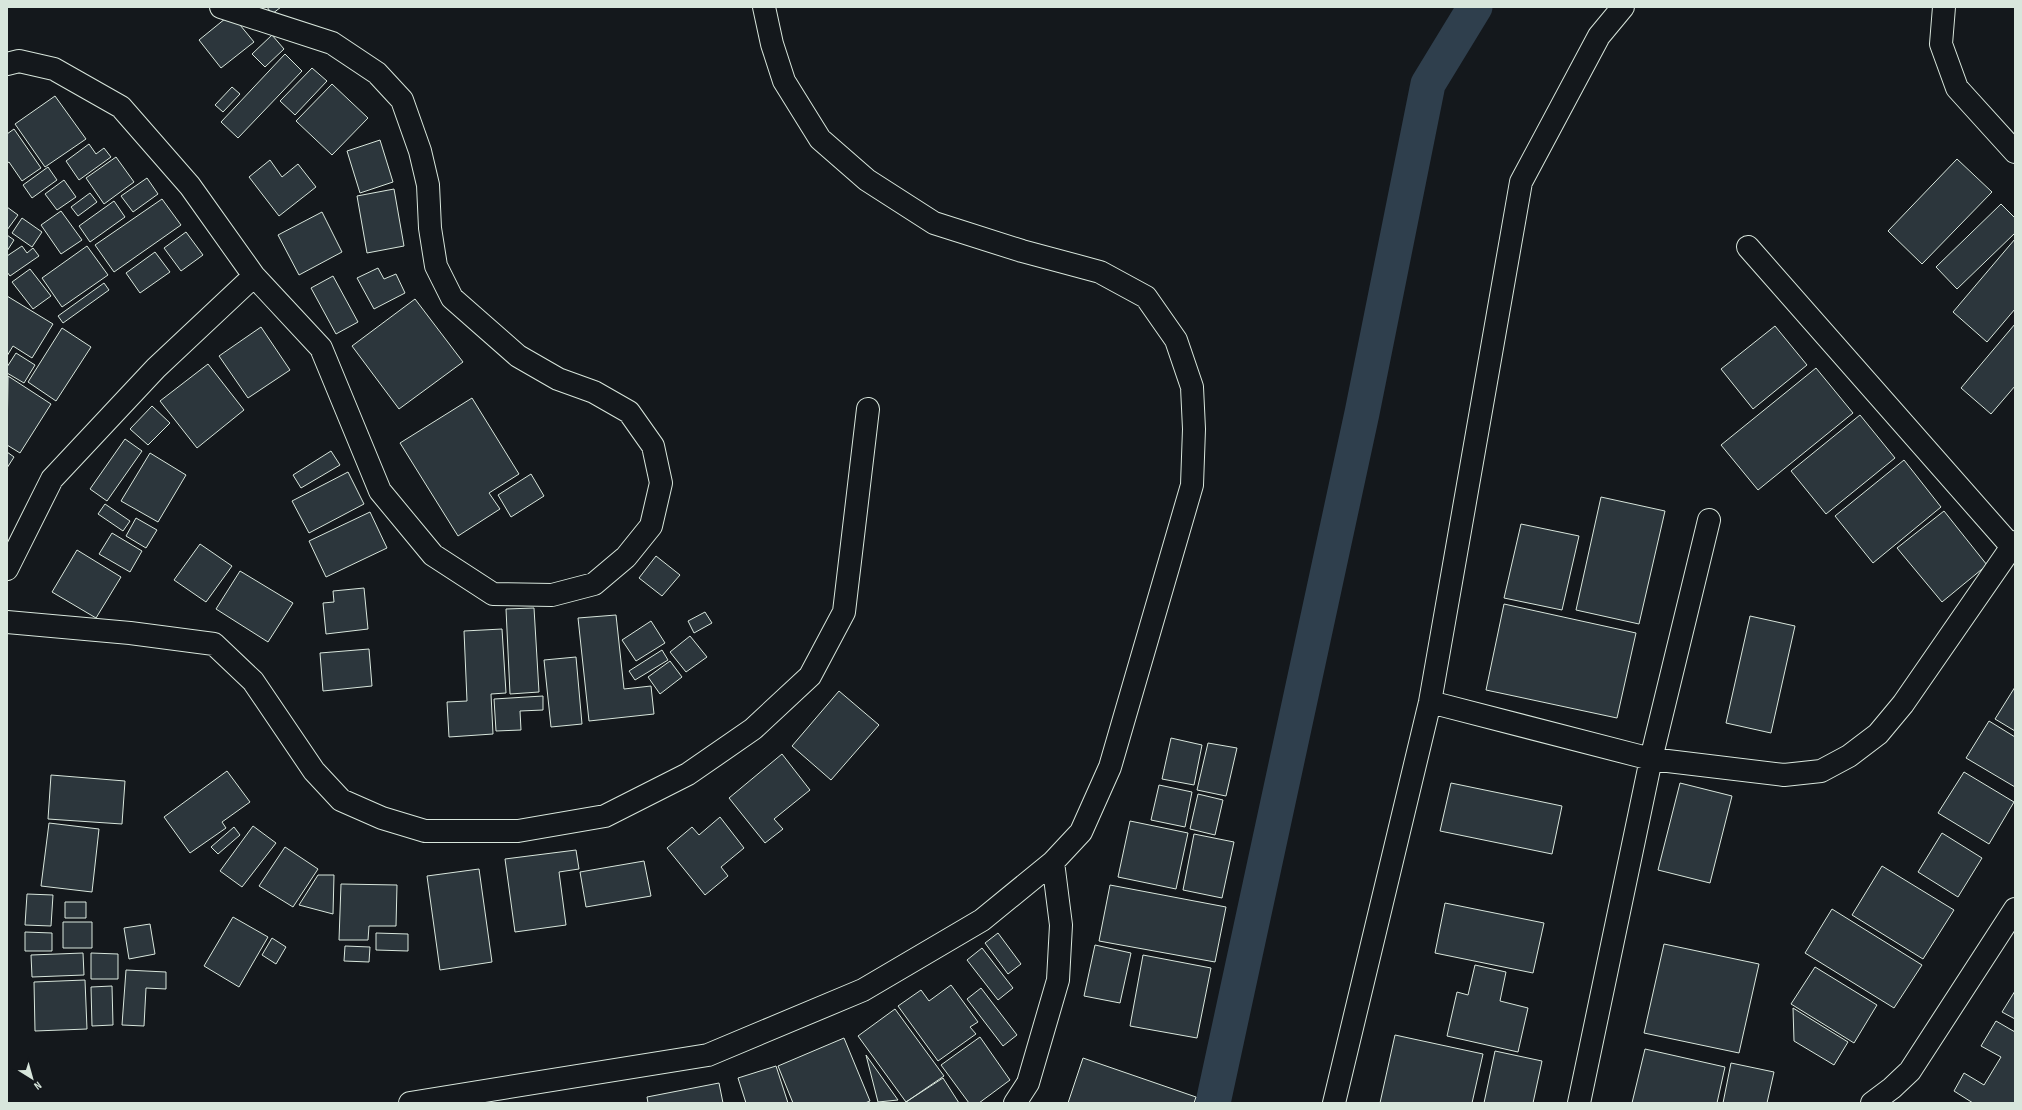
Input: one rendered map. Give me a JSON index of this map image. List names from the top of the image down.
{
  "north": "bottom right"
}
